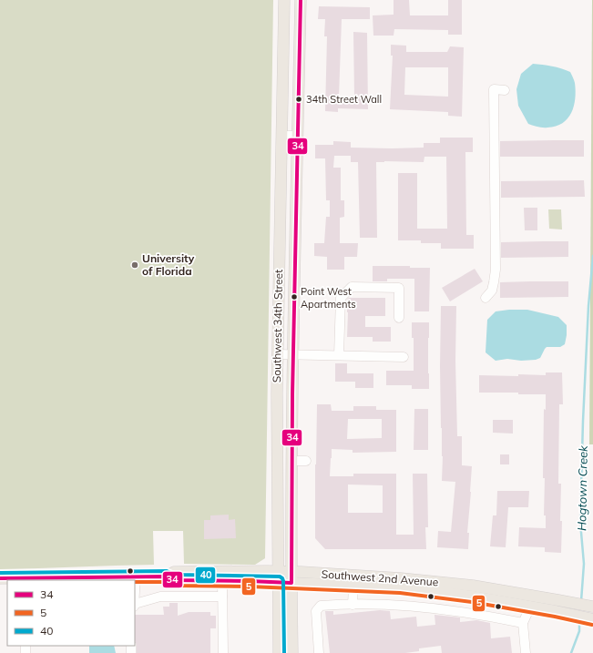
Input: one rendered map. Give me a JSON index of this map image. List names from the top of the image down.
{
  "streets": {
    "main road": ["Southwest 34th Street", "Southwest 2nd Avenue"]
  },
  "crossings": [
    ["Southwest 34th Street", "Southwest 2nd Avenue"]
  ],
  "water": ["Hogtown Creek"],
  "places": ["34th Street Wall", "University of Florida", "Point West Apartments"],
  "lines": ["transit line 34", "transit line 40", "transit line 5"],
  "legend": ["34", "5", "40"]
}
